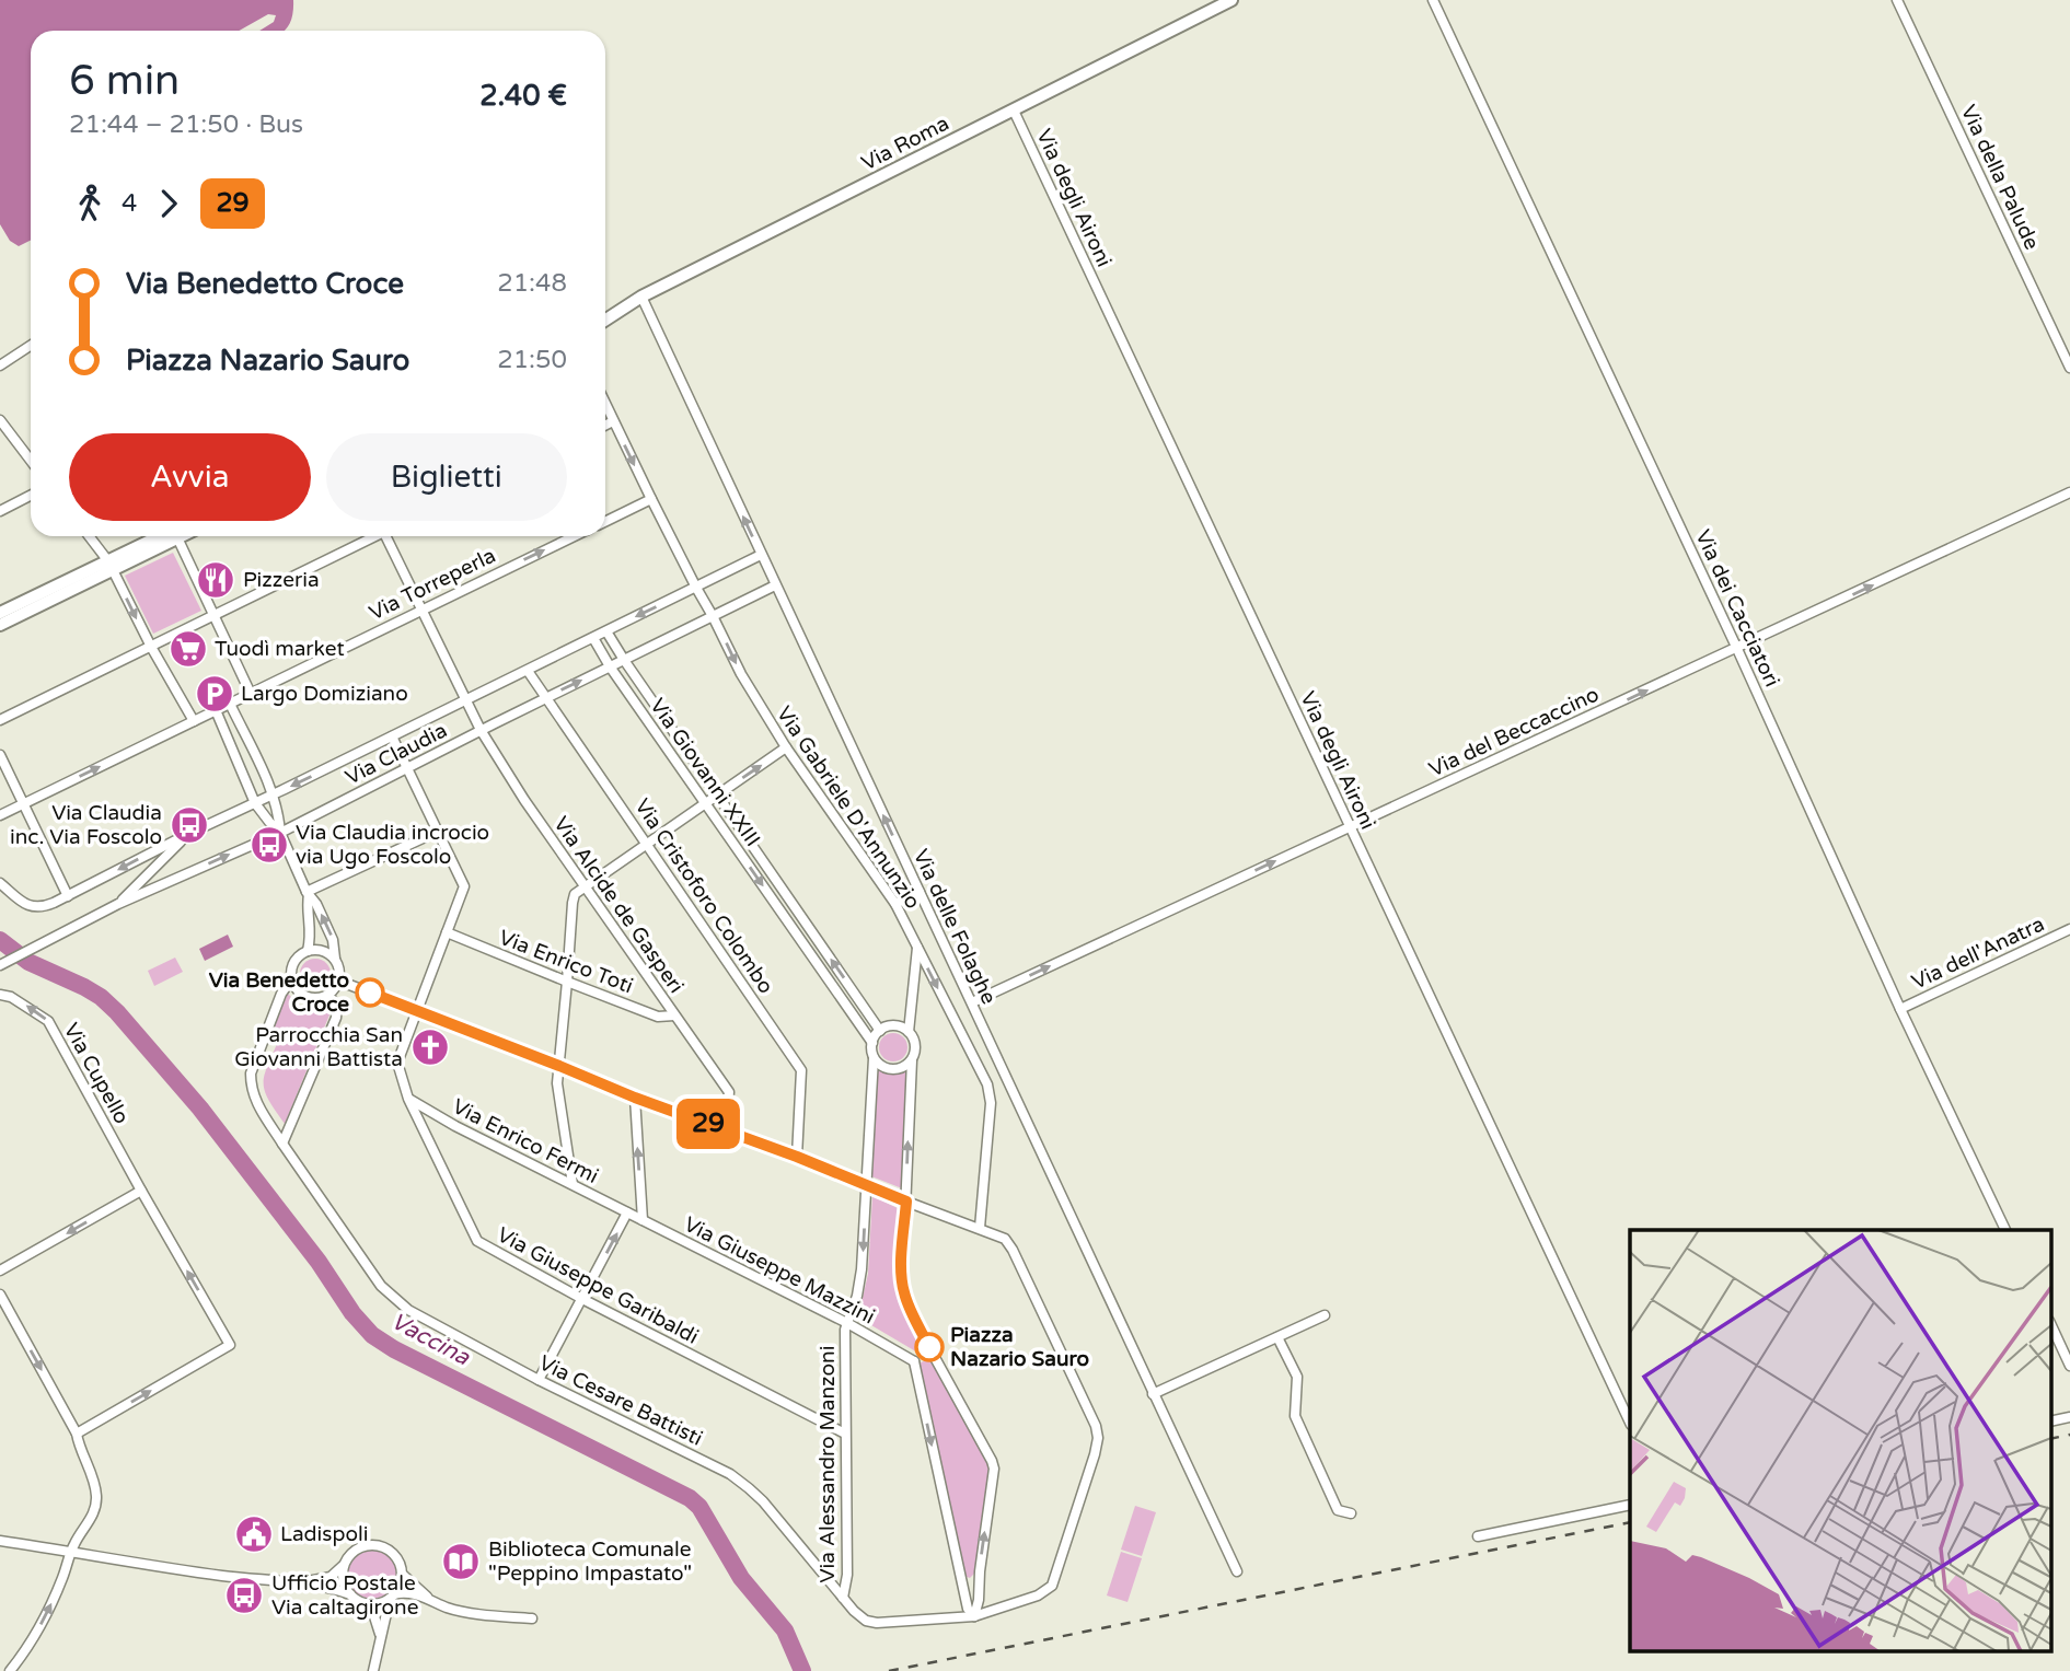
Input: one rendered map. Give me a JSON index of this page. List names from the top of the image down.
{
  "streets": {
    "street": [
      "Via Roma",
      "Via della Palude",
      "Via degli Aironi",
      "Via Torreperla",
      "Via dei Cacciatori",
      "Via del Beccaccino",
      "Via Claudia",
      "Via Giovanni XXIII",
      "Via Gabriele D'Annunzio",
      "Via Cristoforo Colombo",
      "Via Alcide de Gasperi",
      "Via delle Folaghe",
      "Via dell'Anatra",
      "Via Enrico Toti",
      "Via Cupello",
      "Via Enrico Fermi",
      "Via Giuseppe Mazzini",
      "Via Giuseppe Garibaldi",
      "Via Cesare Battisti",
      "Via Alessandro Manzoni"
    ]
  },
  "crossings": [
    ["Via Roma", "Via degli Aironi"],
    ["Via Roma", "Via delle Folaghe"],
    ["Via degli Aironi", "Via del Beccaccino"],
    ["Via Torreperla", "Via Alcide de Gasperi"],
    ["Via dei Cacciatori", "Via del Beccaccino"],
    ["Via dei Cacciatori", "Via dell'Anatra"],
    ["Via del Beccaccino", "Via delle Folaghe"],
    ["Via Claudia", "Via Giovanni XXIII"],
    ["Via Claudia", "Via Gabriele D'Annunzio"],
    ["Via Claudia", "Via Cristoforo Colombo"],
    ["Via Claudia", "Via Alcide de Gasperi"],
    ["Via Claudia", "Via delle Folaghe"],
    ["Via Claudia", "Via Giuseppe Garibaldi"],
    ["Via Giovanni XXIII", "Via Alessandro Manzoni"],
    ["Via Gabriele D'Annunzio", "Via Cesare Battisti"],
    ["Via Alcide de Gasperi", "Via Enrico Toti"],
    ["Via Enrico Toti", "Via Giuseppe Garibaldi"],
    ["Via Enrico Fermi", "Via Giuseppe Mazzini"],
    ["Via Enrico Fermi", "Via Giuseppe Garibaldi"],
    ["Via Giuseppe Mazzini", "Via Alessandro Manzoni"],
    ["Via Giuseppe Garibaldi", "Via Alessandro Manzoni"],
    ["Via Cesare Battisti", "Via Alessandro Manzoni"]
  ],
  "one_way": ["Via Torreperla", "Via del Beccaccino", "Via delle Folaghe"],
  "water": ["Vaccina"],
  "places": {
    "restaurant": ["Pizzeria"],
    "supermarket": ["Tuodì market"],
    "parking": ["Largo Domiziano"],
    "bus stop": ["Via Claudia inc. Via Foscolo", "Via Claudia incrocio via Ugo Foscolo", "Ufficio Postale Via caltagirone"],
    "other": ["Via Benedetto Croce", "Piazza Nazario Sauro"],
    "church": ["Parrocchia San Giovanni Battista"],
    "public building": ["Ladispoli"],
    "library": ["Biblioteca Comunale \"Peppino Impastato\""]
  },
  "lines": ["bus line 29"],
  "page": {
    "on_map": "29",
    "heading": ["6 min", "21:44 – 21:50 · Bus", "2.40 €"],
    "legs": ["4", "29"],
    "list": [
      {
        "name": "Via Benedetto Croce",
        "value": "21:48"
      },
      {
        "name": "Piazza Nazario Sauro",
        "value": "21:50"
      }
    ],
    "buttons": ["Avvia", "Biglietti"]
  }
}
